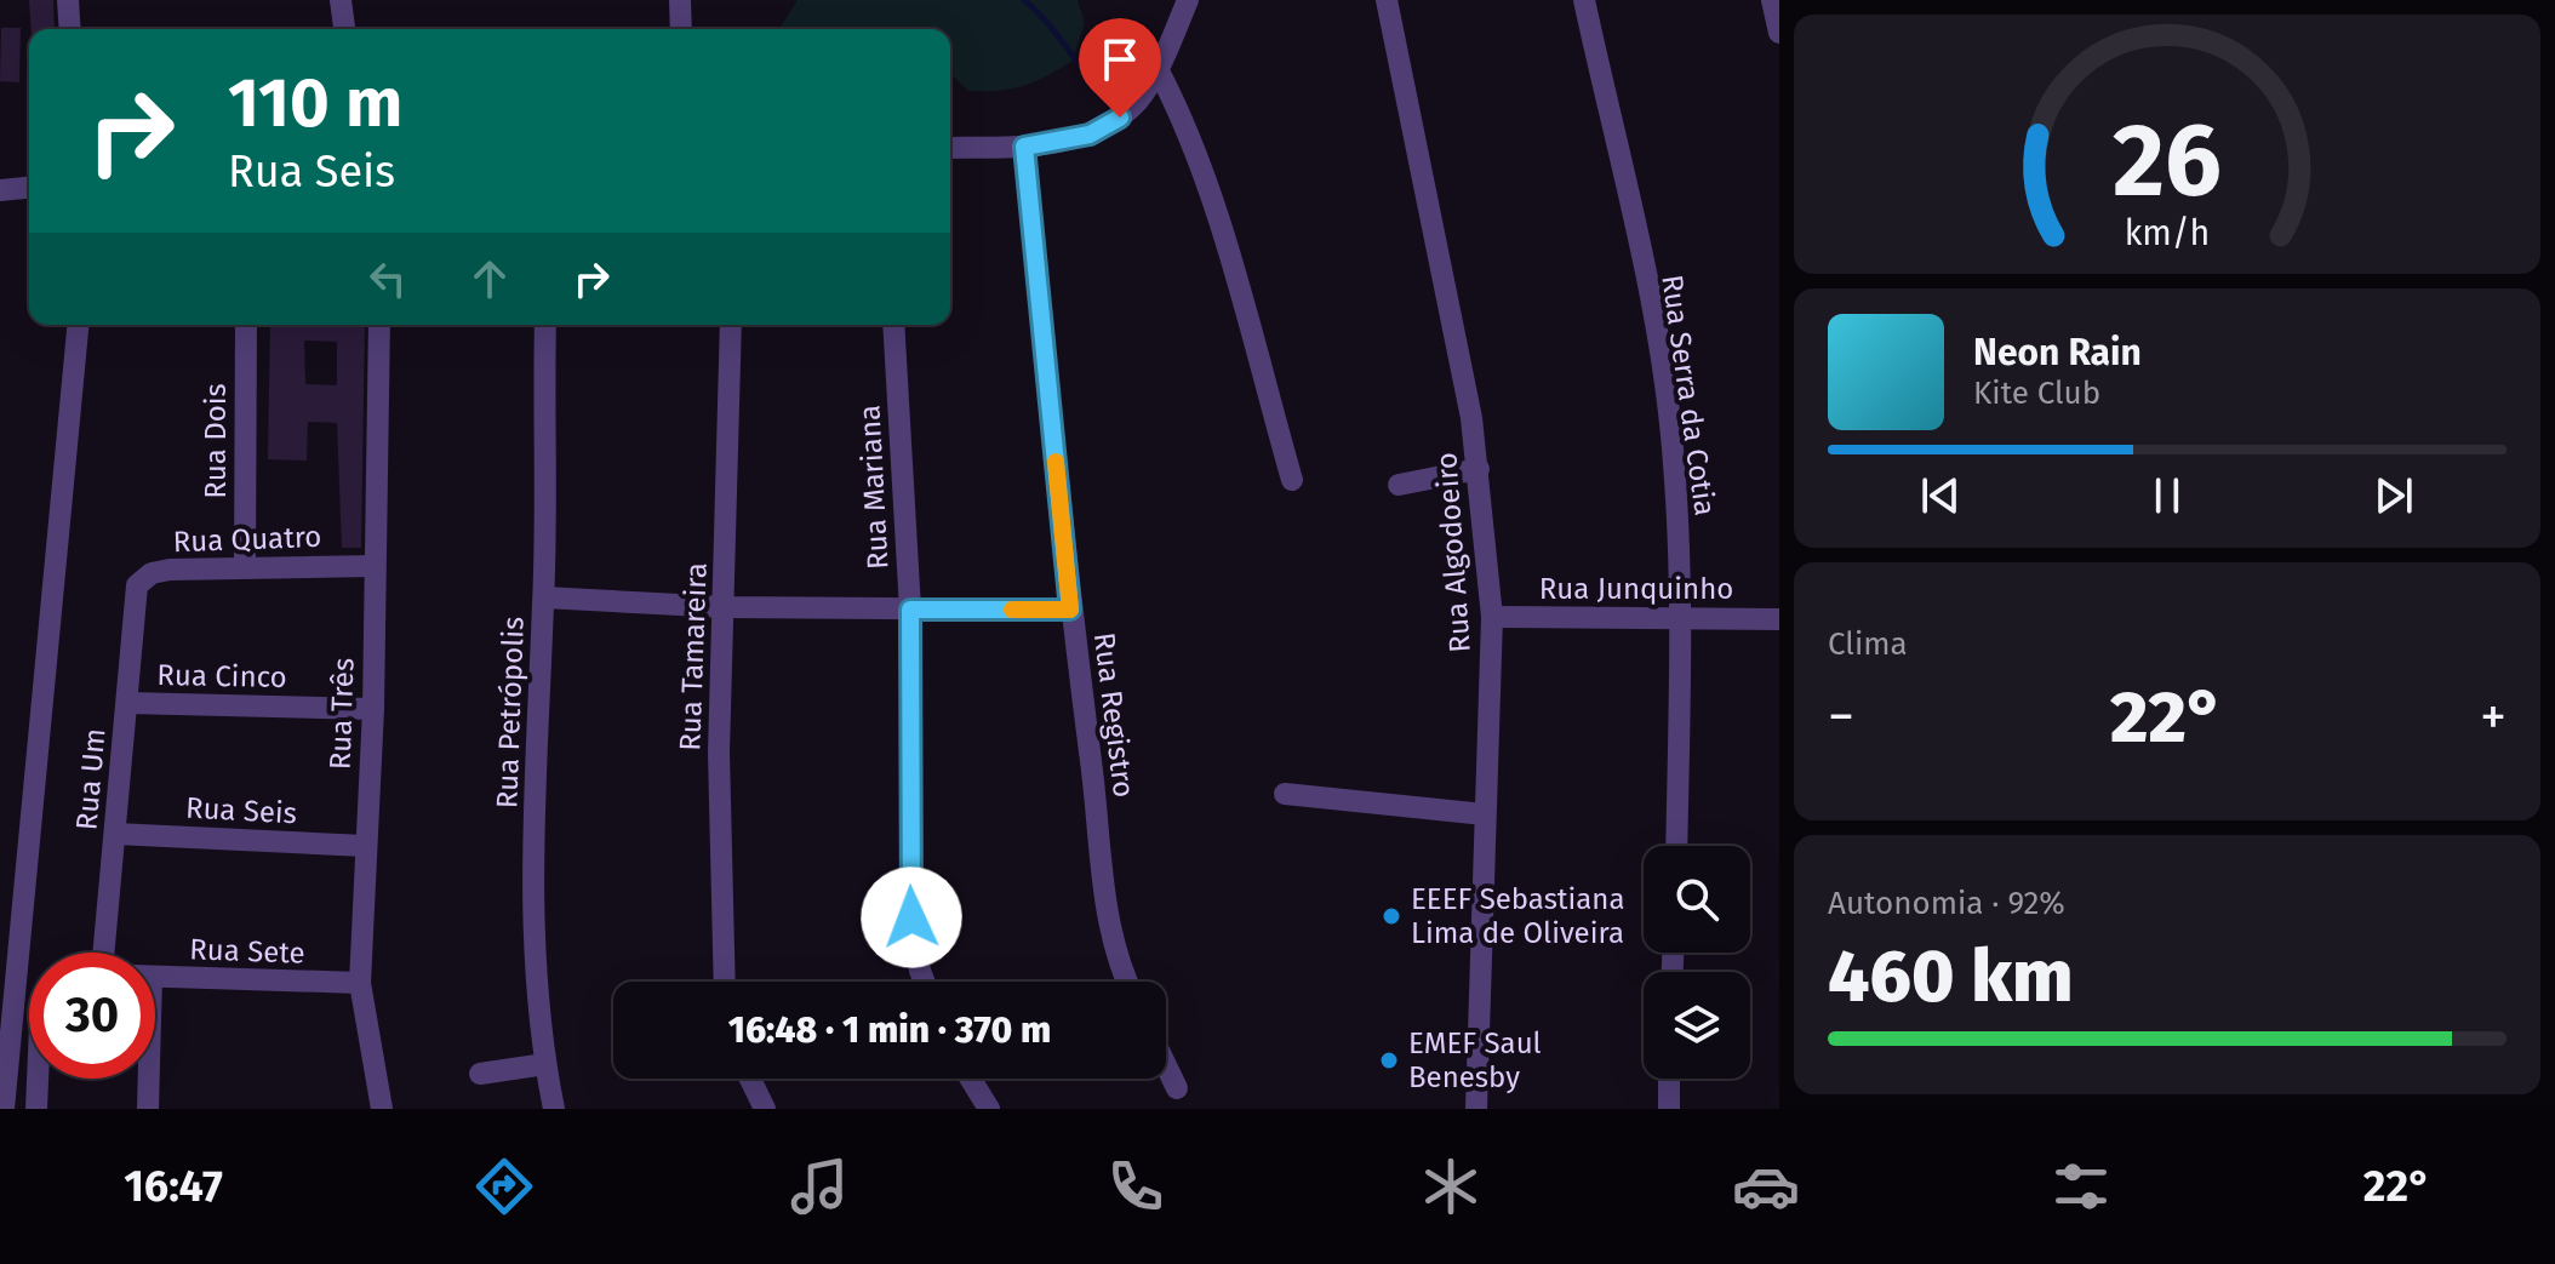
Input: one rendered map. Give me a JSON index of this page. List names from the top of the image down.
{
  "streets": {
    "street": [
      "Rua Serra da Cotia",
      "Rua Dois",
      "Rua Mariana",
      "Rua Quatro",
      "Rua Algodoeiro",
      "Rua Junquinho",
      "Rua Tamareira",
      "Rua Cinco",
      "Rua Petrópolis",
      "Rua Três",
      "Rua Registro",
      "Rua Um",
      "Rua Seis",
      "Rua Sete"
    ]
  },
  "crossings": [
    ["Rua Serra da Cotia", "Rua Junquinho"],
    ["Rua Dois", "Rua Quatro"],
    ["Rua Quatro", "Rua Três"],
    ["Rua Quatro", "Rua Um"],
    ["Rua Algodoeiro", "Rua Junquinho"],
    ["Rua Cinco", "Rua Três"],
    ["Rua Cinco", "Rua Um"],
    ["Rua Três", "Rua Seis"],
    ["Rua Três", "Rua Sete"],
    ["Rua Um", "Rua Seis"]
  ],
  "places": ["EEEF Sebastiana Lima de Oliveira", "EMEF Saul Benesby"],
  "page": {
    "turn": ["110 m", "Rua Seis"],
    "song": ["Neon Rain", "Kite Club"],
    "tile": [
      "Clima",
      ["Autonomia · 92%", "460 km"]
    ],
    "heat": ["−", "22°", "+"],
    "limit": "30",
    "trip": "16:48 · 1 min · 370 m",
    "tabs": ["16:47", "22°"],
    "gauge": ["26", "km/h"]
  }
}
